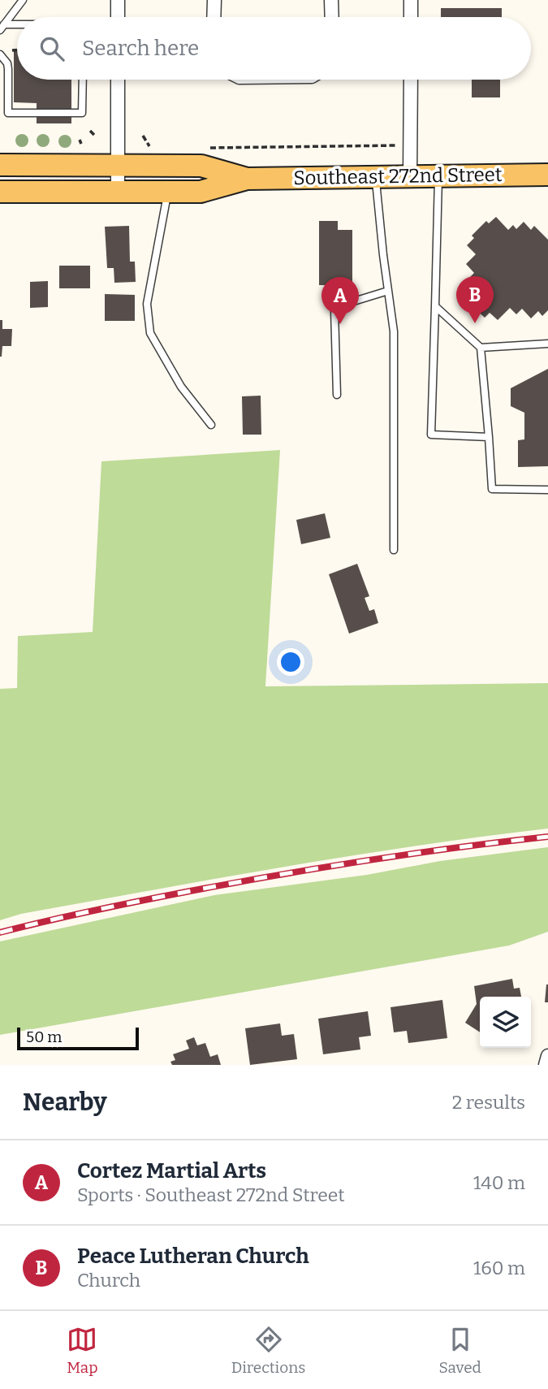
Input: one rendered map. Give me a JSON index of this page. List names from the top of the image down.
{
  "streets": {
    "main road": ["Southeast 272nd Street"]
  },
  "scale_bar": "50 m",
  "page": {
    "search": "Search here",
    "pins": ["B", "A"],
    "scale": "50 m",
    "heading": ["Nearby", "2 results"],
    "list": [
      {
        "mark": "A",
        "name": "Cortez Martial Arts",
        "note": "Sports · Southeast 272nd Street",
        "value": "140 m"
      },
      {
        "mark": "B",
        "name": "Peace Lutheran Church",
        "note": "Church",
        "value": "160 m"
      }
    ],
    "nav": ["Map", "Directions", "Saved"]
  }
}
